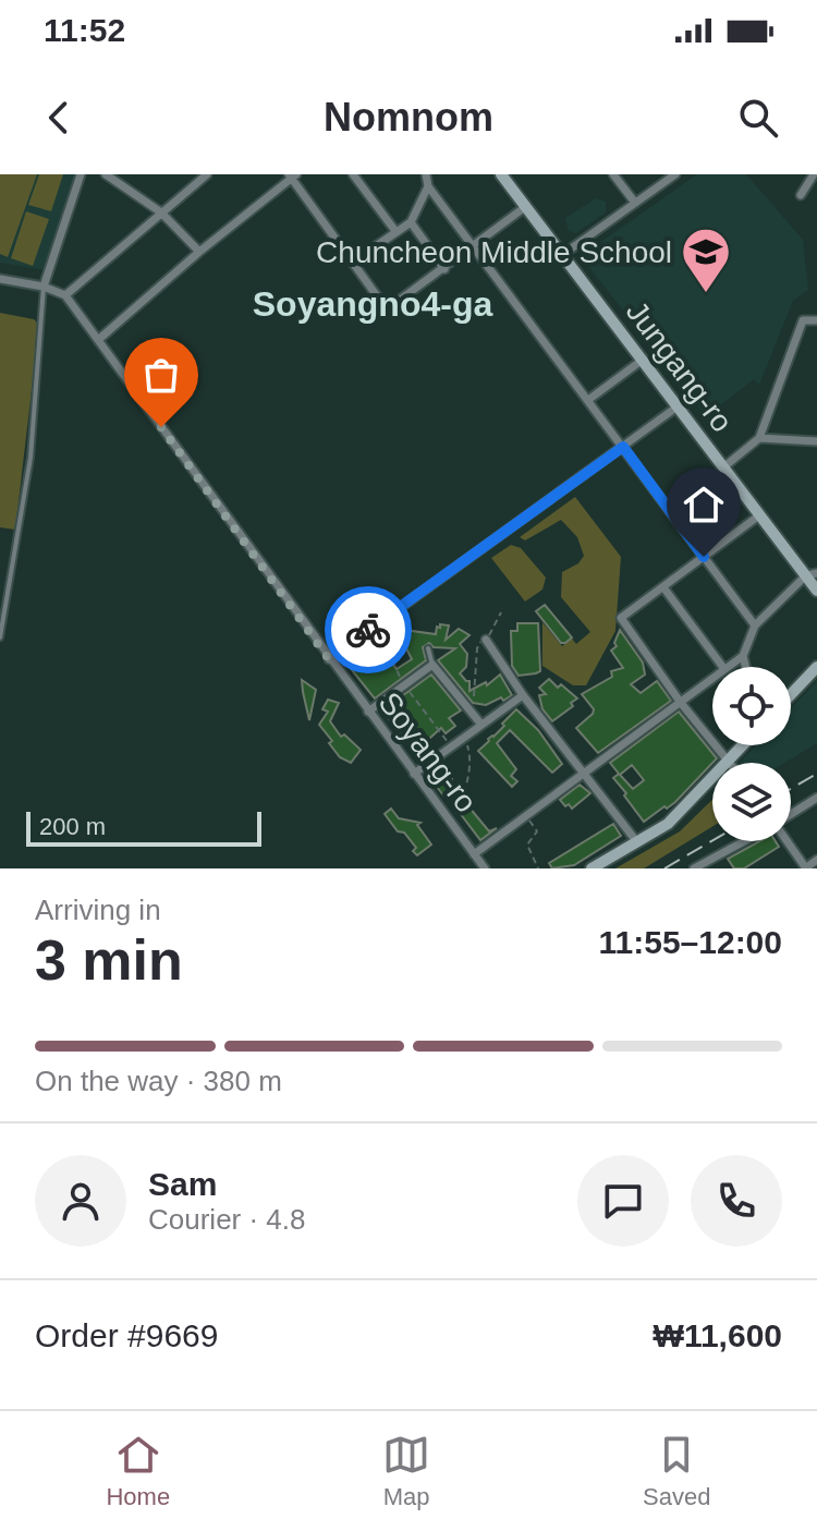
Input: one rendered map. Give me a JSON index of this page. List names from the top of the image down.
{
  "streets": {
    "street": ["Jungang-ro", "Soyang-ro"]
  },
  "districts": ["Soyangno4-ga"],
  "places": {
    "school or university": ["Chuncheon Middle School"]
  },
  "scale_bar": "200 m",
  "page": {
    "status": "11:52",
    "header": "Nomnom",
    "scale": "200 m",
    "heading": ["3 min", "Arriving in", "11:55–12:00"],
    "panel": [
      "Sam",
      "Courier · 4.8",
      "Order #9669",
      "₩11,600"
    ],
    "bar": "On the way · 380 m",
    "tabs": ["Home", "Map", "Saved"]
  }
}
